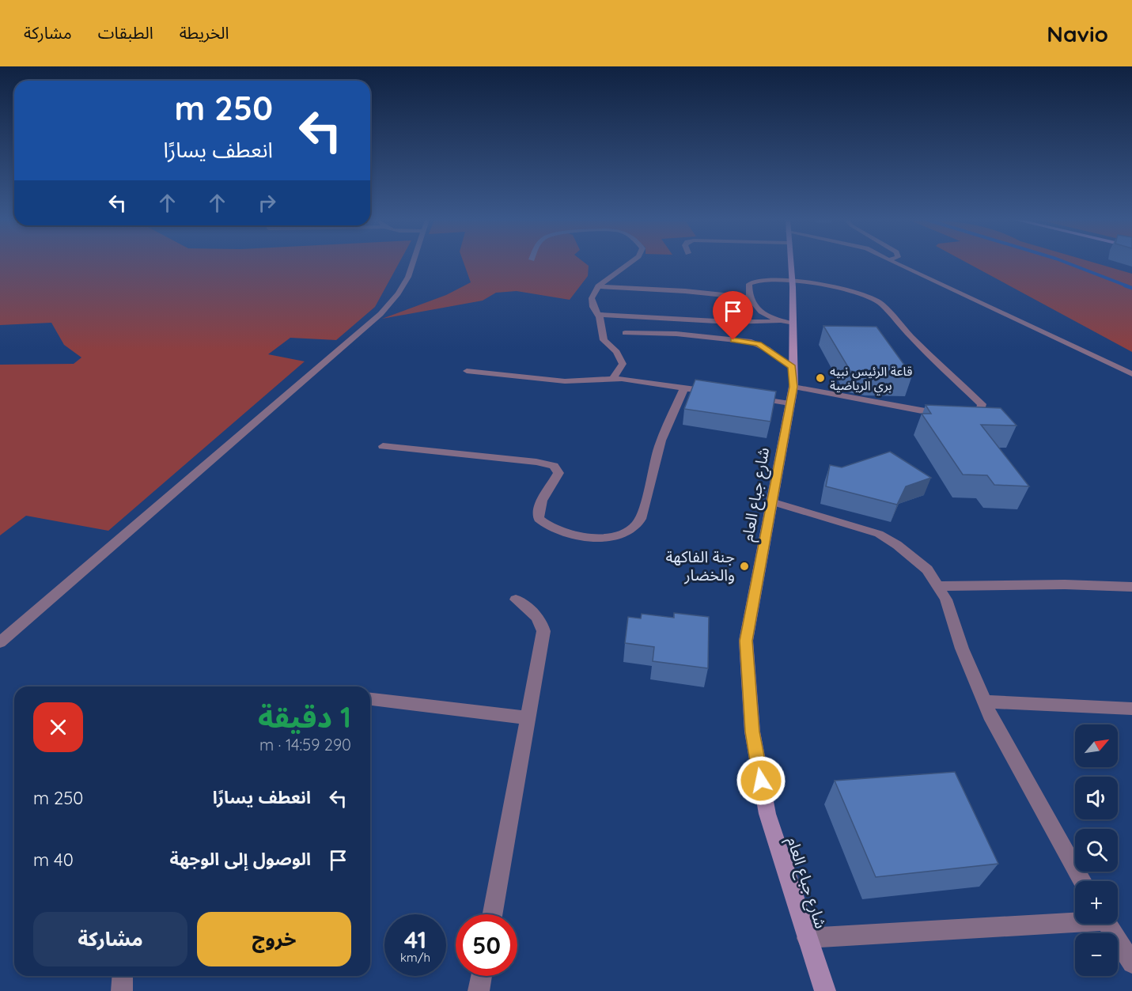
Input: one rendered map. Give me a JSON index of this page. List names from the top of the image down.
{
  "streets": {
    "main road": ["شارع جباع العام"]
  },
  "places": ["قاعة الرئيس نبيه بري الرياضية", "جنة الفاكهة والخضار"],
  "north": "top right",
  "page": {
    "header": "Navio",
    "nav": ["الخريطة", "الطبقات", "مشاركة"],
    "turn": ["250 m", "انعطف يسارًا"],
    "heading": ["1 دقيقة", "290 m · 14:59"],
    "map_buttons": ["+", "−"],
    "list": [
      {
        "name": "انعطف يسارًا",
        "value": "250 m"
      },
      {
        "name": "الوصول إلى الوجهة",
        "value": "40 m"
      }
    ],
    "buttons": ["خروج", "مشاركة"],
    "speed": "41 km/h",
    "limit": "50"
  }
}
